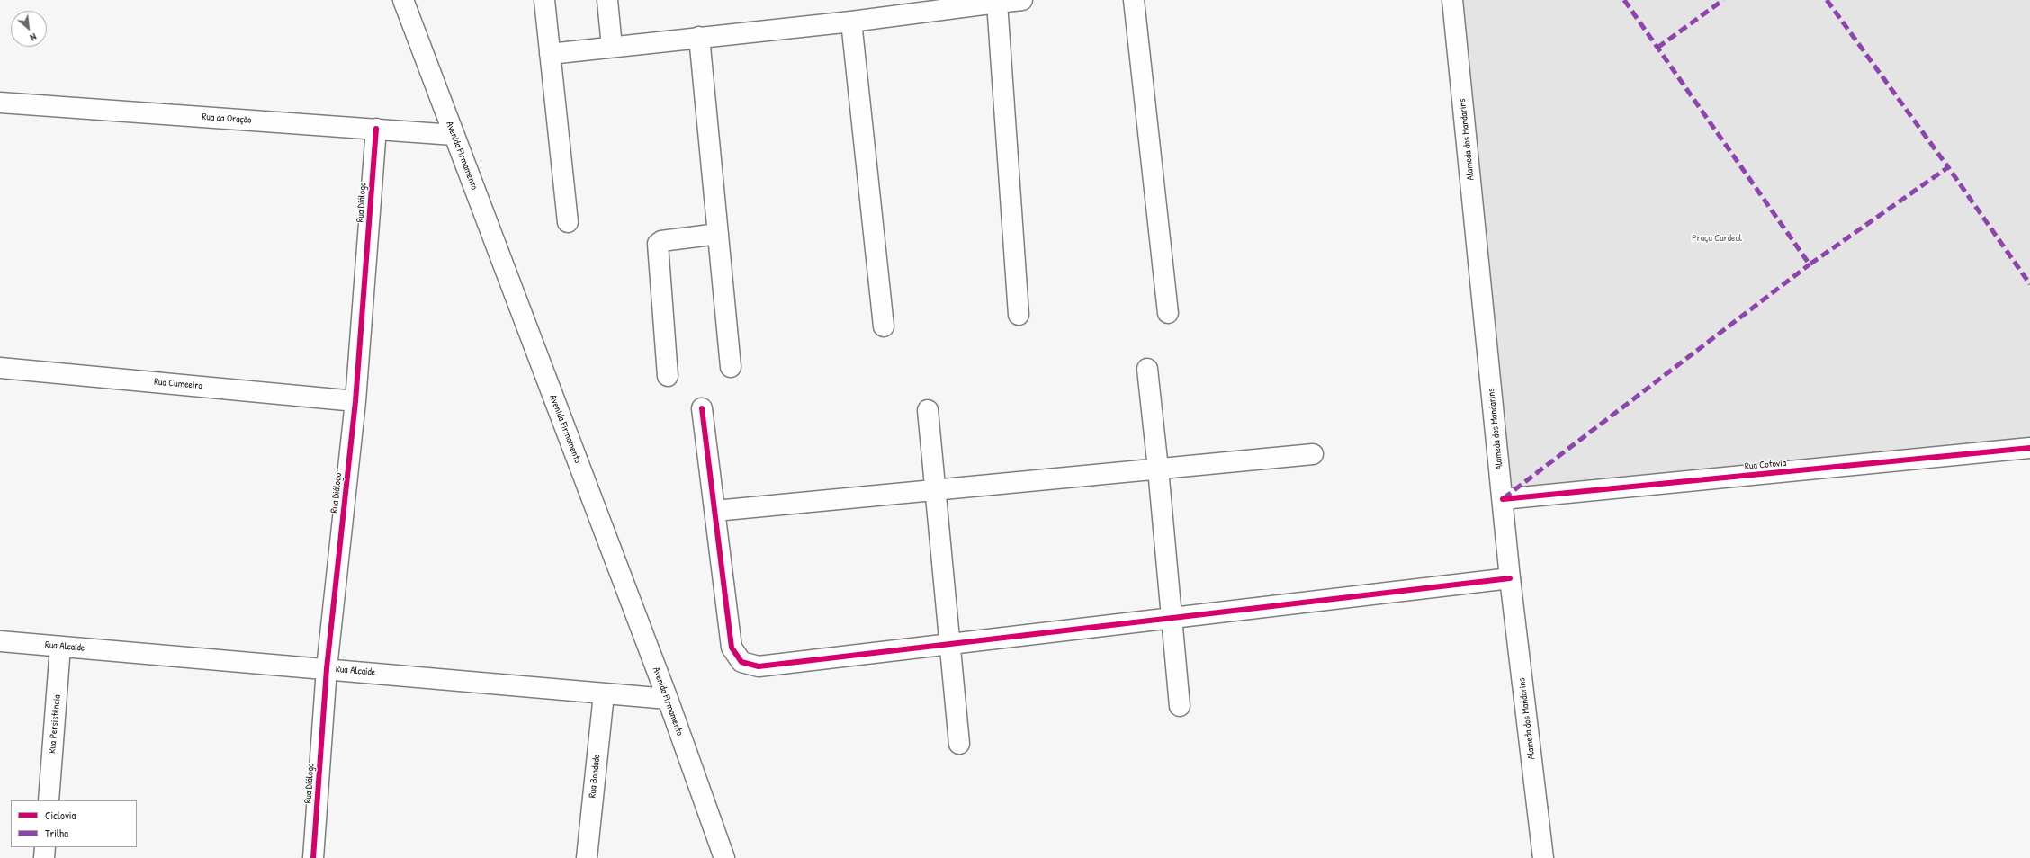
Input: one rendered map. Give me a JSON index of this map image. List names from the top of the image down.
{
  "streets": {
    "street": [
      "Rua da Oração",
      "Alameda dos Mandarins",
      "Avenida Firmamento",
      "Rua Diálogo",
      "Rua Cumeeira",
      "Rua Cotovia",
      "Rua Alcaíde",
      "Rua Persistência",
      "Rua Bondade"
    ]
  },
  "crossings": [
    ["Rua da Oração", "Avenida Firmamento"],
    ["Rua da Oração", "Rua Diálogo"],
    ["Alameda dos Mandarins", "Rua Cotovia"],
    ["Avenida Firmamento", "Rua Alcaíde"],
    ["Rua Diálogo", "Rua Cumeeira"],
    ["Rua Diálogo", "Rua Alcaíde"],
    ["Rua Alcaíde", "Rua Persistência"],
    ["Rua Alcaíde", "Rua Bondade"]
  ],
  "parks": ["Praça Cardeal"],
  "legend": ["Ciclovia", "Trilha"],
  "north": "bottom right"
}
